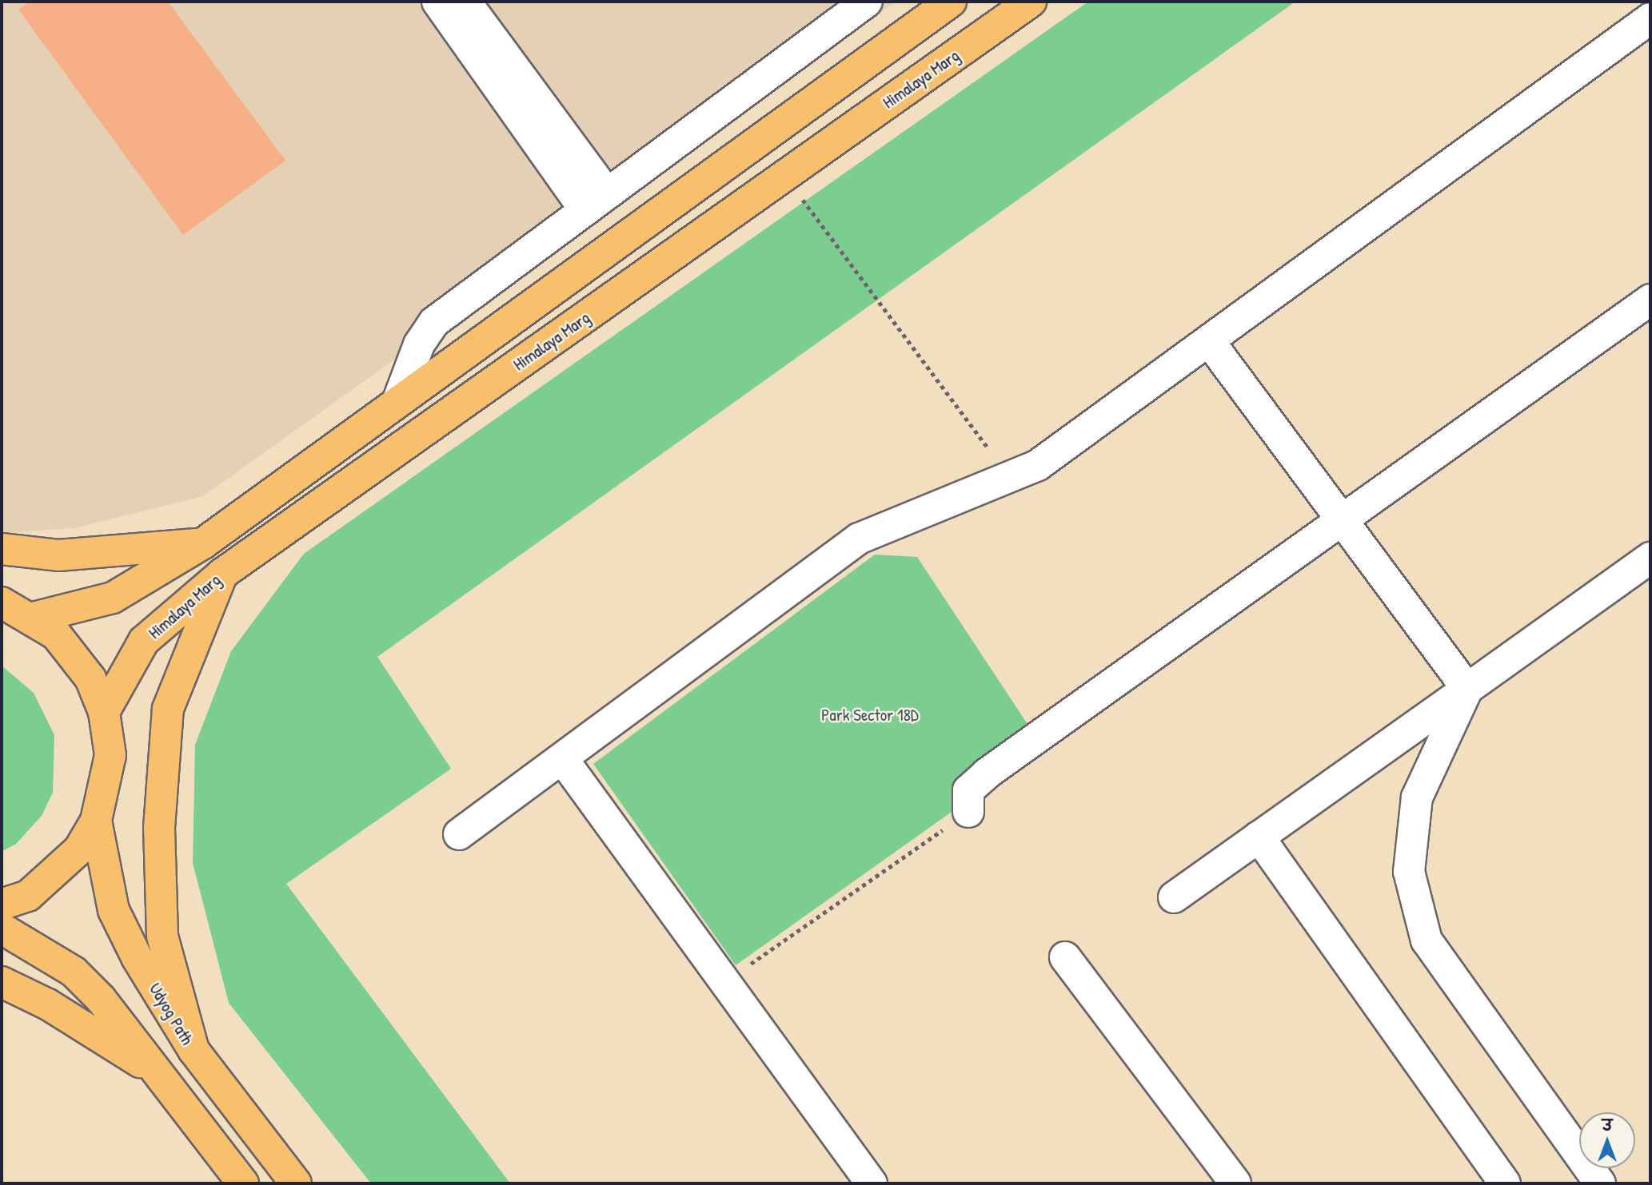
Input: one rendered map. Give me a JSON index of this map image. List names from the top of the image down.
{
  "streets": {
    "main road": ["Himalaya Marg", "Udyog Path"]
  },
  "parks": ["Park Sector 18D"],
  "north": "top"
}
